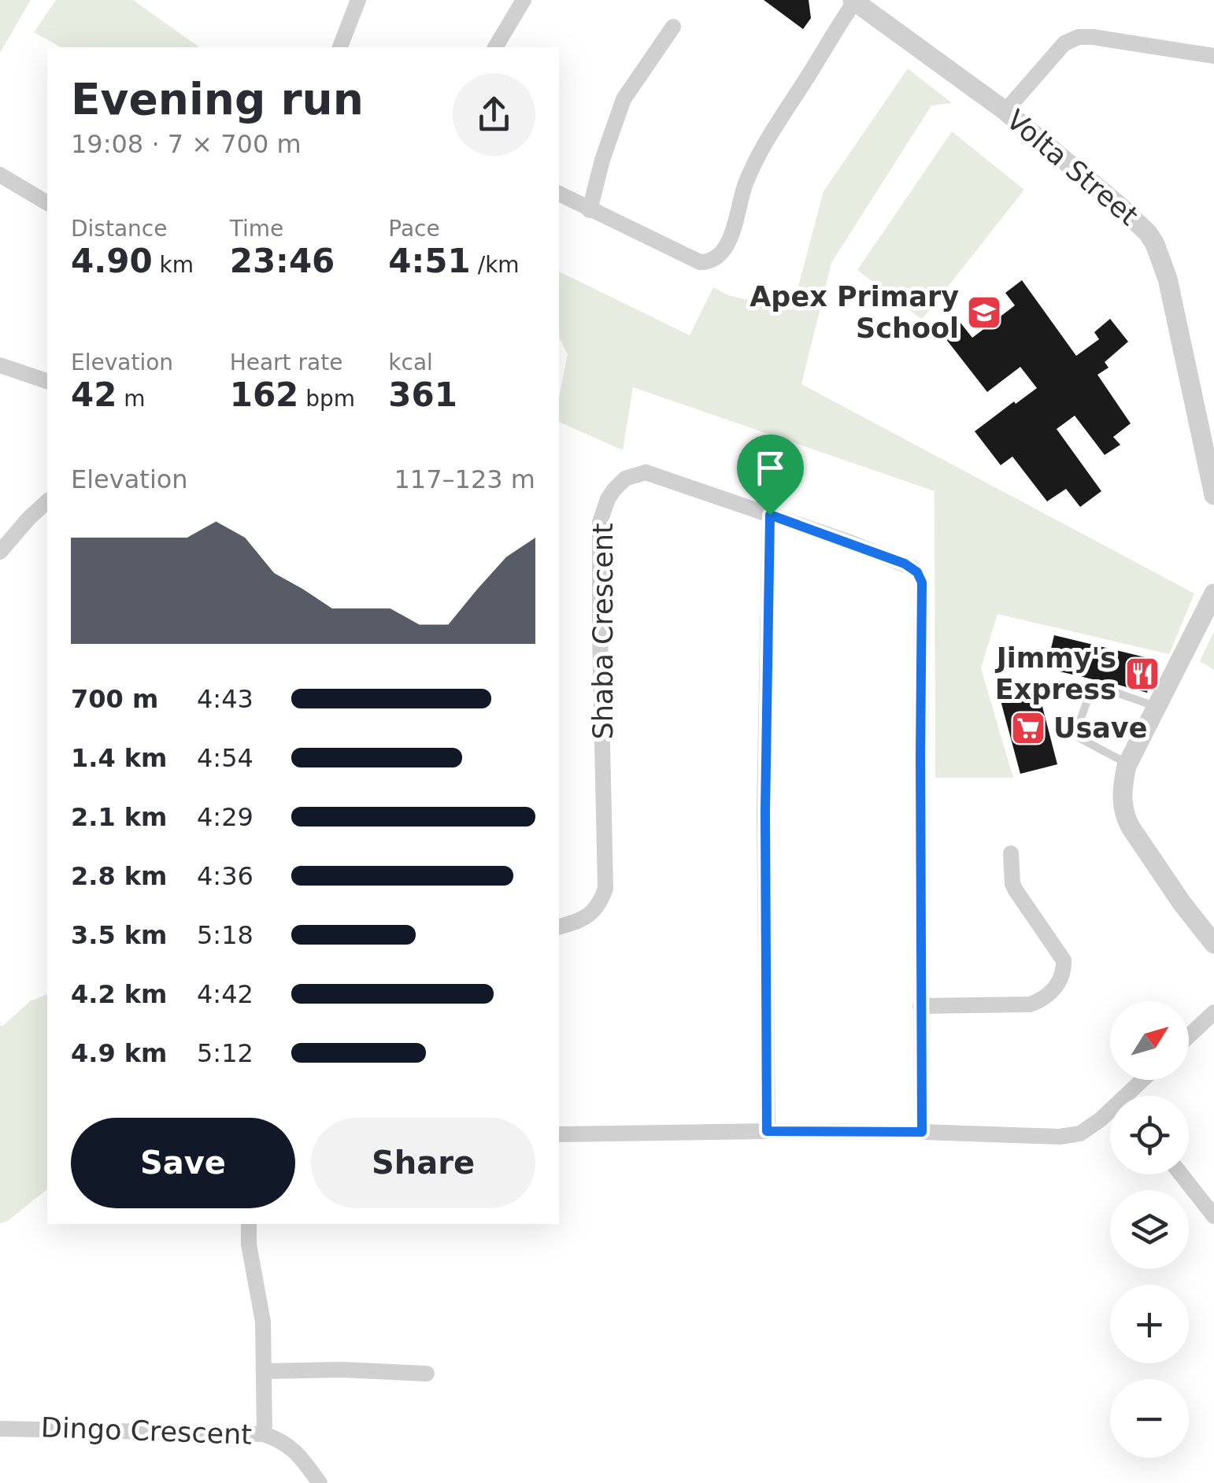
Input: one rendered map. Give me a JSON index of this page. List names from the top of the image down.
{
  "streets": {
    "street": ["Volta Street", "Shaba Crescent", "Dingo Crescent"]
  },
  "places": {
    "school or university": ["Apex Primary School"],
    "restaurant": ["Jimmy's Express"],
    "supermarket": ["Usave"]
  },
  "north": "top right",
  "page": {
    "heading": ["Evening run", "19:08 · 7 × 700 m"],
    "stats": [
      ["Distance", "4.90 km"],
      ["Time", "23:46"],
      ["Pace", "4:51 /km"],
      ["Elevation", "42 m"],
      ["Heart rate", "162 bpm"],
      ["kcal", "361"]
    ],
    "chart": ["Elevation", "117–123 m"],
    "list": [
      {
        "name": "700 m",
        "note": "4:43"
      },
      {
        "name": "1.4 km",
        "note": "4:54"
      },
      {
        "name": "2.1 km",
        "note": "4:29"
      },
      {
        "name": "2.8 km",
        "note": "4:36"
      },
      {
        "name": "3.5 km",
        "note": "5:18"
      },
      {
        "name": "4.2 km",
        "note": "4:42"
      },
      {
        "name": "4.9 km",
        "note": "5:12"
      }
    ],
    "map_buttons": ["+", "−"],
    "buttons": ["Save", "Share"]
  }
}
